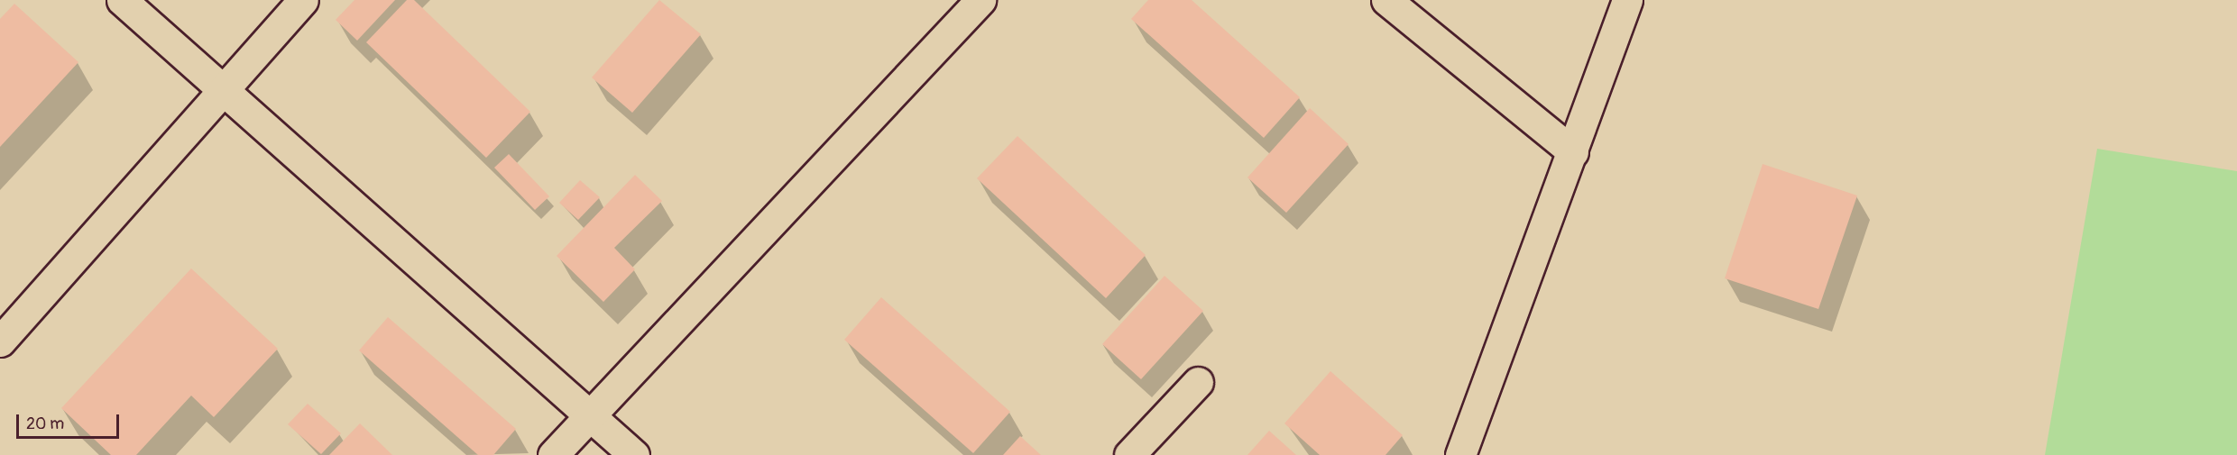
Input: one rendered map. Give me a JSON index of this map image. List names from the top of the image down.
{
  "scale_bar": "20 m"
}
